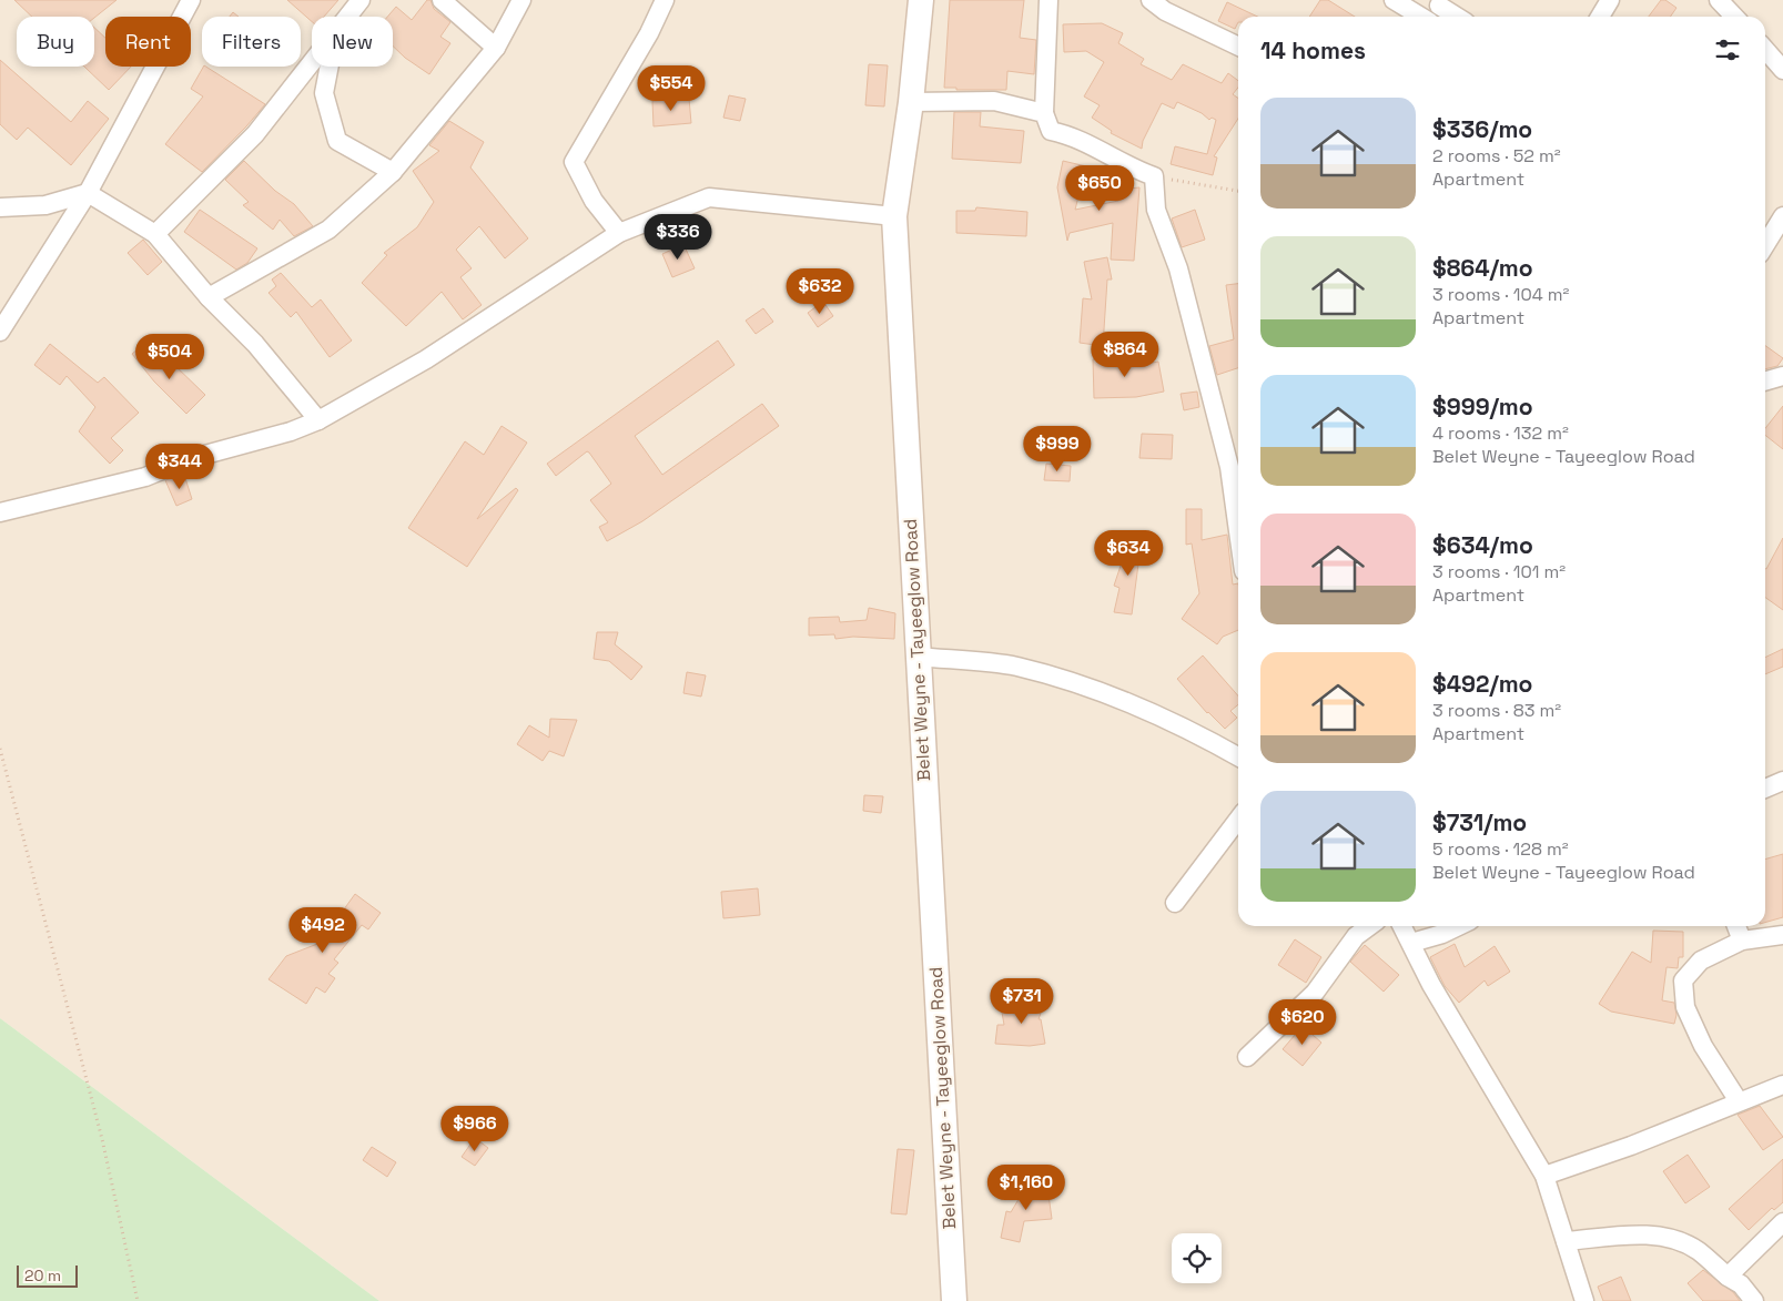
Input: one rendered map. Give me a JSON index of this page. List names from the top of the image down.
{
  "streets": {
    "main road": ["Belet Weyne - Tayeeglow Road"]
  },
  "scale_bar": "20 m",
  "page": {
    "chip": [
      "Buy",
      "Rent",
      "Filters",
      "New"
    ],
    "heading": "14 homes",
    "price": [
      "$554",
      "$650",
      "$336",
      "$632",
      "$864",
      "$504",
      "$999",
      "$344",
      "$634",
      "$492",
      "$731",
      "$620",
      "$966",
      "$1,160"
    ],
    "list": [
      {
        "name": "$336/mo",
        "note": "2 rooms · 52 m² · Apartment"
      },
      {
        "name": "$864/mo",
        "note": "3 rooms · 104 m² · Apartment"
      },
      {
        "name": "$999/mo",
        "note": "4 rooms · 132 m² · Belet Weyne - Tayeeglow Road"
      },
      {
        "name": "$634/mo",
        "note": "3 rooms · 101 m² · Apartment"
      },
      {
        "name": "$492/mo",
        "note": "3 rooms · 83 m² · Apartment"
      },
      {
        "name": "$731/mo",
        "note": "5 rooms · 128 m² · Belet Weyne - Tayeeglow Road"
      }
    ],
    "scale": "20 m"
  }
}
